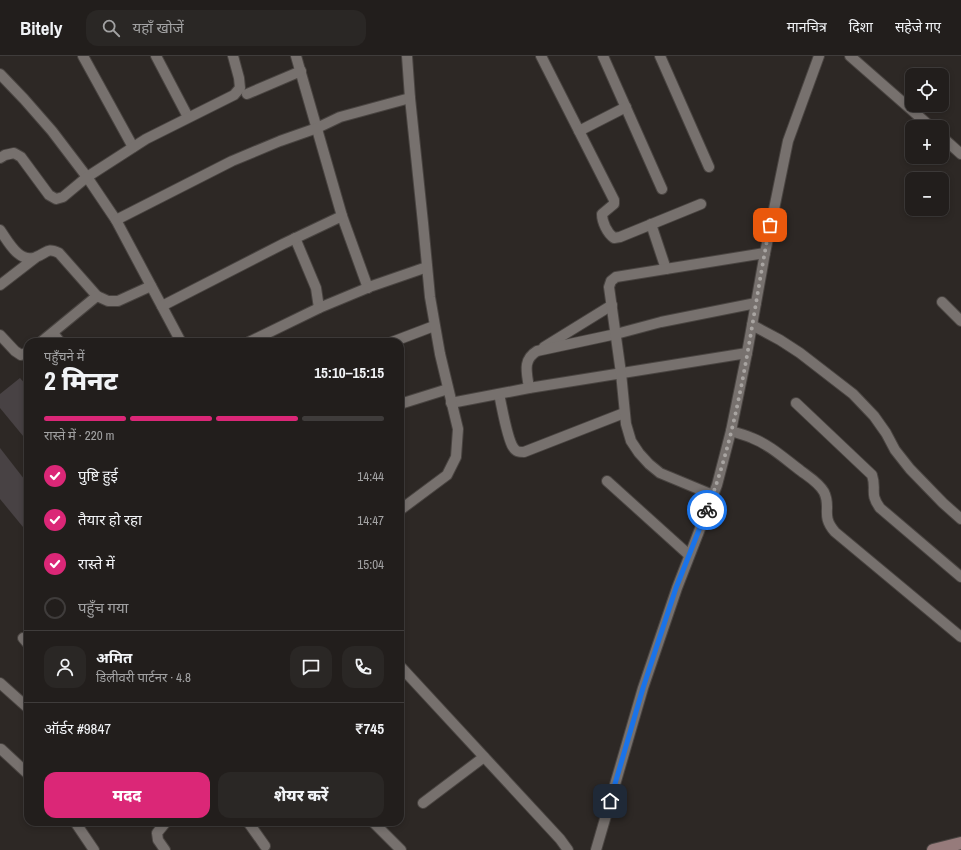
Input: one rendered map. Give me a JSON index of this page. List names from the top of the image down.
{
  "page": {
    "header": "Bitely",
    "search": "यहाँ खोजें",
    "nav": ["मानचित्र", "दिशा", "सहेजे गए"],
    "map_buttons": ["+", "−"],
    "heading": ["2 मिनट", "पहुँचने में", "15:10–15:15"],
    "panel": [
      "अमित",
      "डिलीवरी पार्टनर · 4.8",
      "ऑर्डर #9847",
      "₹745"
    ],
    "bar": "रास्ते में · 220 m",
    "list": [
      ["पुष्टि हुई", "14:44"],
      ["तैयार हो रहा", "14:47"],
      ["रास्ते में", "15:04"],
      "पहुँच गया"
    ],
    "buttons": ["मदद", "शेयर करें"]
  }
}
